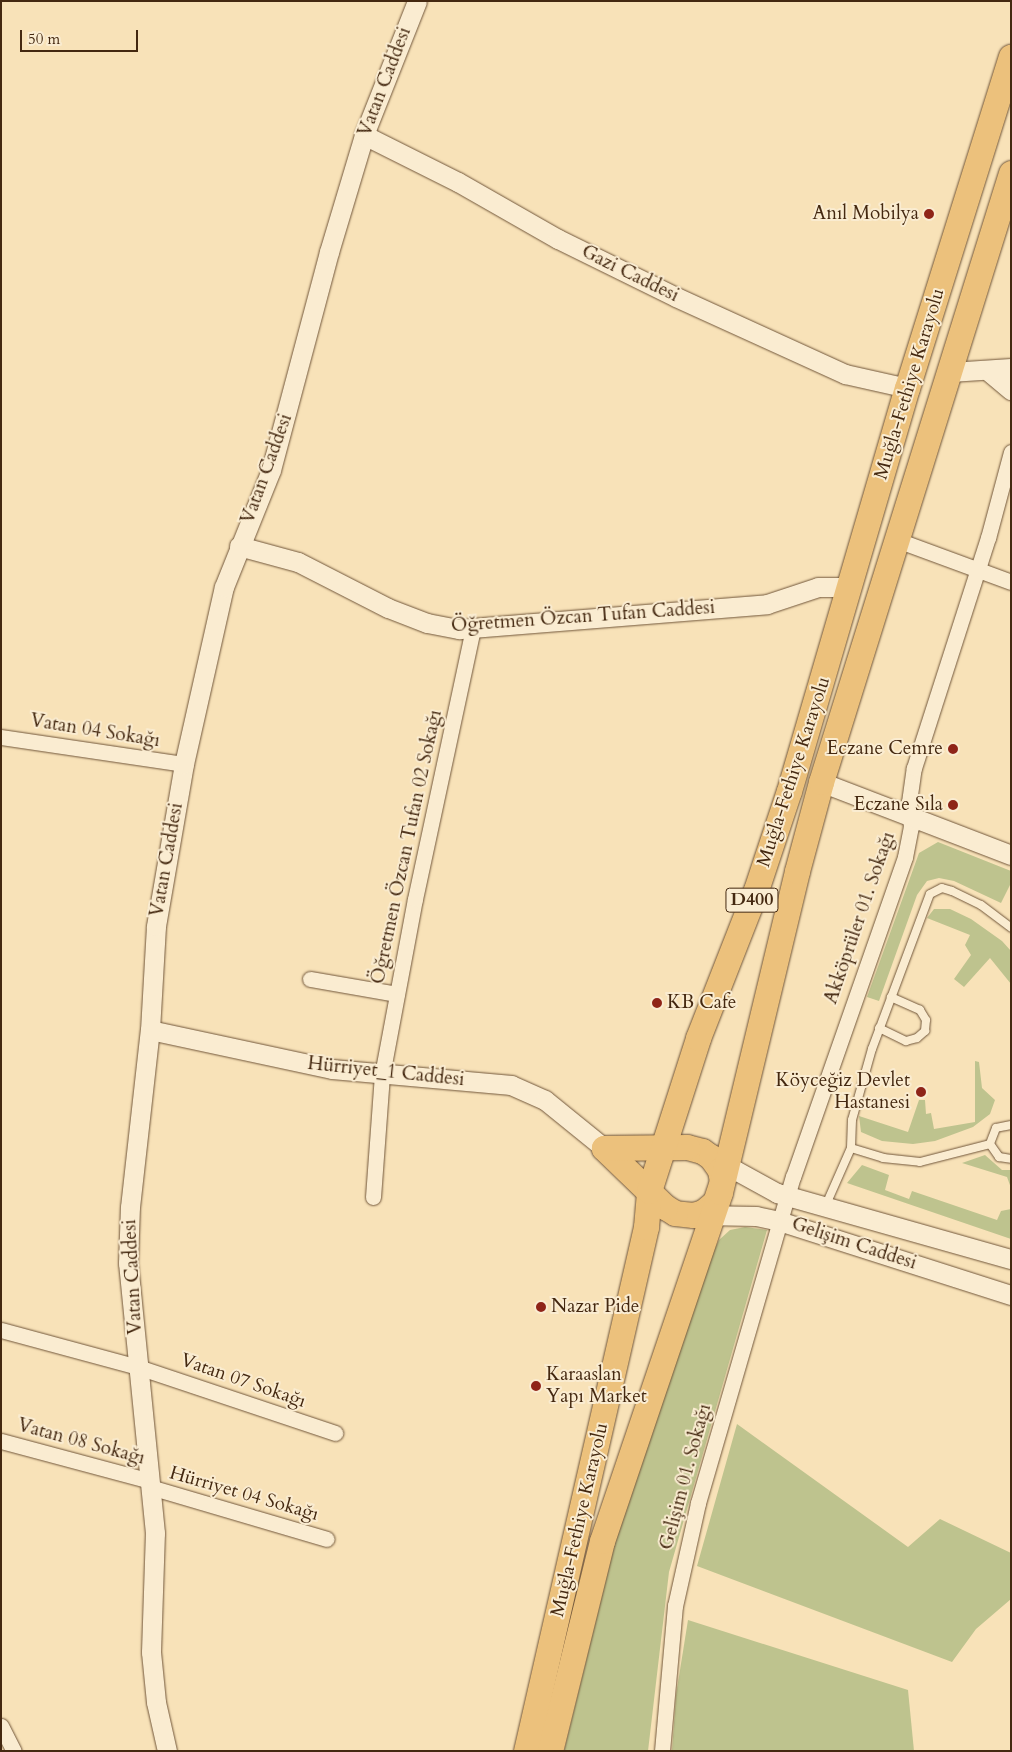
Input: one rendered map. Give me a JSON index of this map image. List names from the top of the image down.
{
  "streets": {
    "highway": ["Muğla-Fethiye Karayolu", "D400"],
    "street": [
      "Vatan Caddesi",
      "Gazi Caddesi",
      "Öğretmen Özcan Tufan Caddesi",
      "Vatan 04 Sokağı",
      "Öğretmen Özcan Tufan 02 Sokağı",
      "Akköprüler 01. Sokağı",
      "Hürriyet_1 Caddesi",
      "Gelişim Caddesi",
      "Vatan 07 Sokağı",
      "Vatan 08 Sokağı",
      "Gelişim 01. Sokağı",
      "Hürriyet 04 Sokağı"
    ]
  },
  "crossings": [
    ["Vatan Caddesi", "Gazi Caddesi"],
    ["Vatan Caddesi", "Öğretmen Özcan Tufan Caddesi"],
    ["Vatan Caddesi", "Vatan 04 Sokağı"],
    ["Vatan Caddesi", "Hürriyet_1 Caddesi"],
    ["Vatan Caddesi", "Vatan 07 Sokağı"],
    ["Vatan Caddesi", "Vatan 08 Sokağı"],
    ["Vatan Caddesi", "Hürriyet 04 Sokağı"],
    ["Gazi Caddesi", "Muğla-Fethiye Karayolu"],
    ["Muğla-Fethiye Karayolu", "Öğretmen Özcan Tufan Caddesi"],
    ["Muğla-Fethiye Karayolu", "Gelişim Caddesi"],
    ["Öğretmen Özcan Tufan Caddesi", "Öğretmen Özcan Tufan 02 Sokağı"],
    ["Öğretmen Özcan Tufan 02 Sokağı", "Hürriyet_1 Caddesi"],
    ["Akköprüler 01. Sokağı", "Gelişim Caddesi"],
    ["Akköprüler 01. Sokağı", "Gelişim 01. Sokağı"],
    ["Gelişim Caddesi", "Gelişim 01. Sokağı"],
    ["Vatan 08 Sokağı", "Hürriyet 04 Sokağı"]
  ],
  "places": [
    "Anıl Mobilya",
    "Eczane Cemre",
    "Eczane Sıla",
    "KB Cafe",
    "Köyceğiz Devlet Hastanesi",
    "Nazar Pide",
    "Karaaslan Yapı Market"
  ],
  "scale_bar": "50 m"
}
